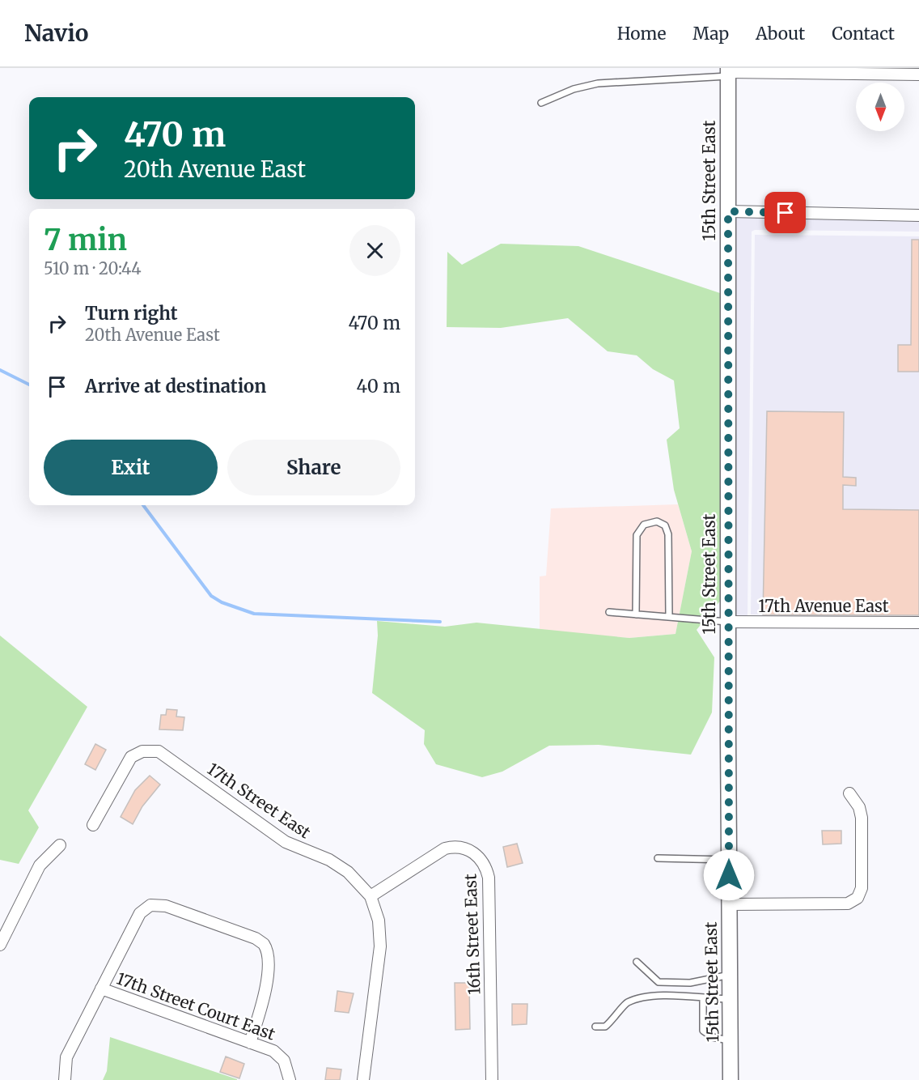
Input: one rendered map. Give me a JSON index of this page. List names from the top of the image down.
{
  "streets": {
    "main road": ["15th Street East"],
    "street": [
      "17th Avenue East",
      "17th Street East",
      "16th Street East",
      "17th Street Court East"
    ]
  },
  "crossings": [
    ["15th Street East", "17th Avenue East"],
    ["17th Street East", "16th Street East"]
  ],
  "north": "bottom",
  "page": {
    "header": "Navio",
    "nav": [
      "Home",
      "Map",
      "About",
      "Contact"
    ],
    "turn": ["470 m", "20th Avenue East"],
    "heading": ["7 min", "510 m · 20:44"],
    "list": [
      {
        "name": "Turn right",
        "note": "20th Avenue East",
        "value": "470 m"
      },
      {
        "name": "Arrive at destination",
        "value": "40 m"
      }
    ],
    "buttons": ["Exit", "Share"]
  }
}
